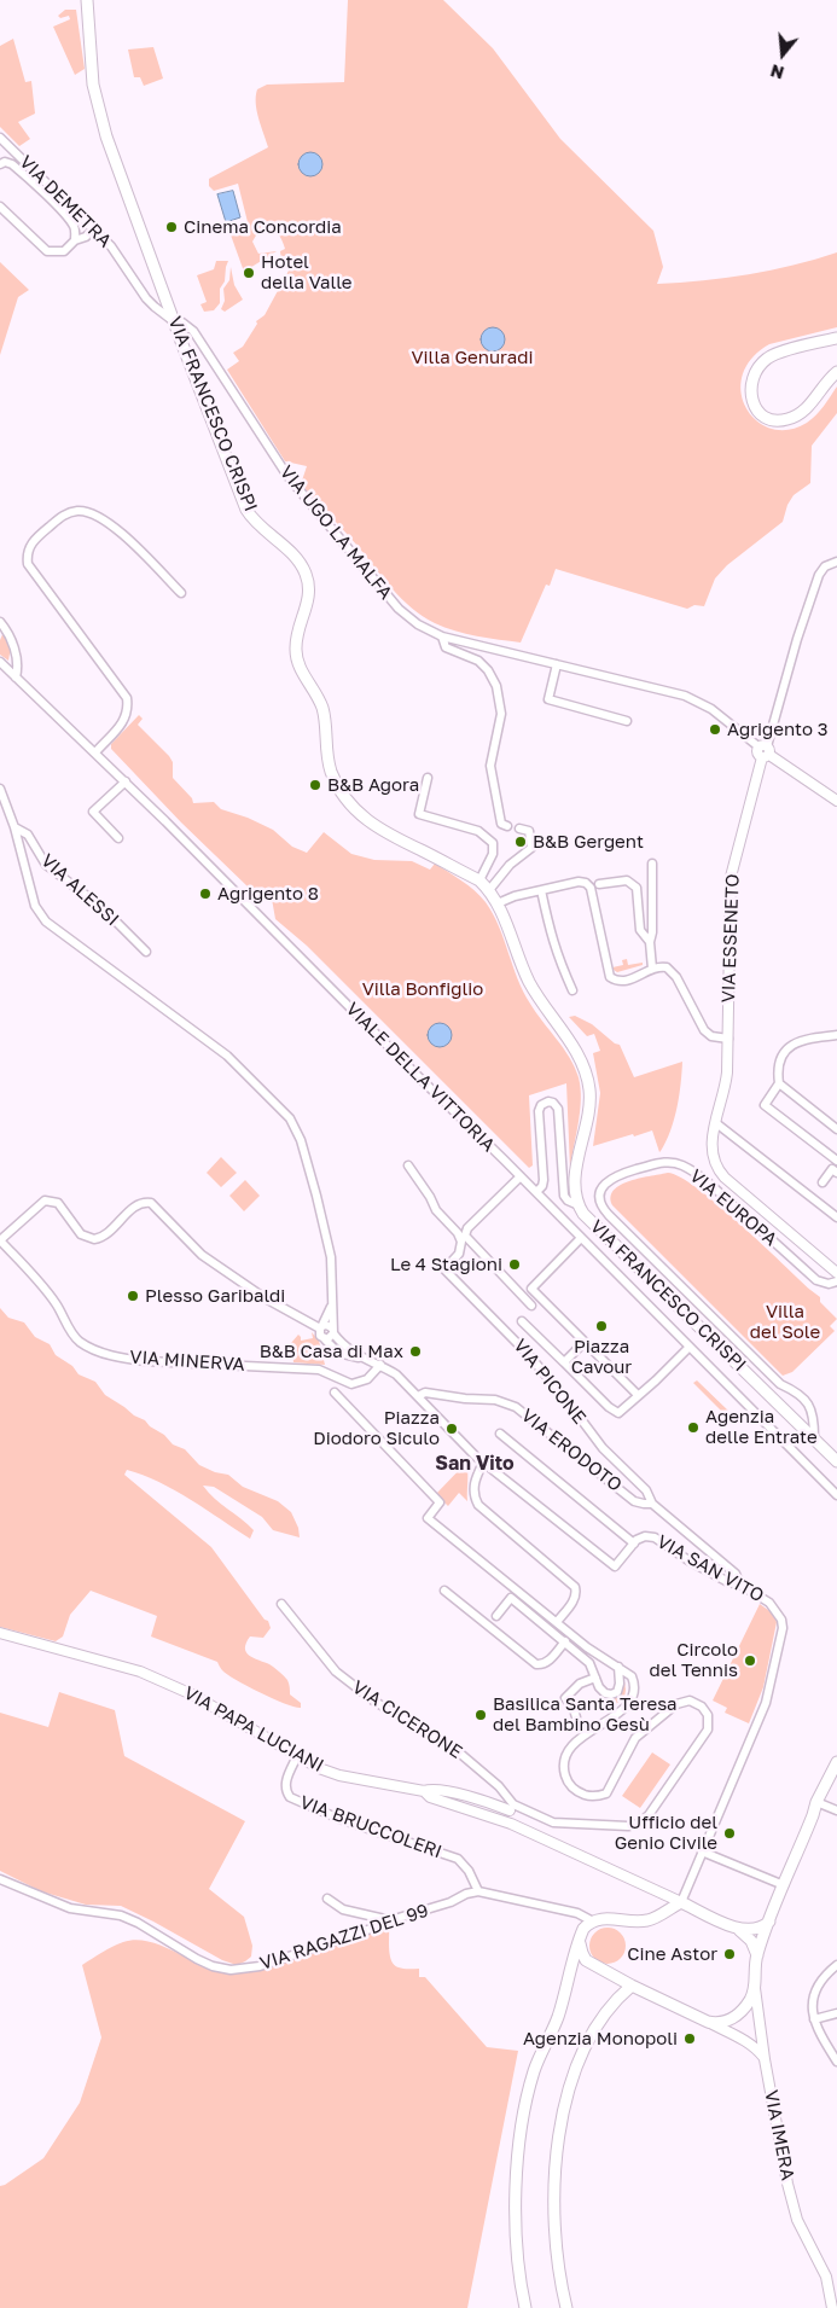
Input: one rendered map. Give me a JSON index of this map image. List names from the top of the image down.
{
  "streets": {
    "main road": ["VIA FRANCESCO CRISPI", "VIA IMERA"],
    "street": [
      "VIA DEMETRA",
      "VIA UGO LA MALFA",
      "VIA ALESSI",
      "VIA ESSENETO",
      "VIALE DELLA VITTORIA",
      "VIA EUROPA",
      "VIA MINERVA",
      "VIA PICONE",
      "VIA ERODOTO",
      "VIA SAN VITO",
      "VIA CICERONE",
      "VIA PAPA LUCIANI",
      "VIA BRUCCOLERI",
      "VIA RAGAZZI DEL 99"
    ]
  },
  "crossings": [
    ["VIA DEMETRA", "VIA FRANCESCO CRISPI"],
    ["VIA DEMETRA", "VIA UGO LA MALFA"],
    ["VIA FRANCESCO CRISPI", "VIA UGO LA MALFA"],
    ["VIA FRANCESCO CRISPI", "VIA EUROPA"],
    ["VIA UGO LA MALFA", "VIA ESSENETO"],
    ["VIA PICONE", "VIA ERODOTO"],
    ["VIA PICONE", "VIA SAN VITO"],
    ["VIA ERODOTO", "VIA SAN VITO"],
    ["VIA CICERONE", "VIA PAPA LUCIANI"],
    ["VIA PAPA LUCIANI", "VIA BRUCCOLERI"],
    ["VIA BRUCCOLERI", "VIA RAGAZZI DEL 99"]
  ],
  "districts": ["San Vito"],
  "parks": ["Villa Genuradi", "Villa Bonfiglio", "Villa del Sole"],
  "places": [
    "Cinema Concordia",
    "Hotel della Valle",
    "Agrigento 3",
    "B&B Agora",
    "B&B Gergent",
    "Agrigento 8",
    "Le 4 Stagioni",
    "Plesso Garibaldi",
    "Piazza Cavour",
    "B&B Casa di Max",
    "Agenzia delle Entrate",
    "Piazza Diodoro Siculo",
    "Circolo del Tennis",
    "Basilica Santa Teresa del Bambino Gesù",
    "Ufficio del Genio Civile",
    "Cine Astor",
    "Agenzia Monopoli"
  ],
  "north": "bottom"
}
